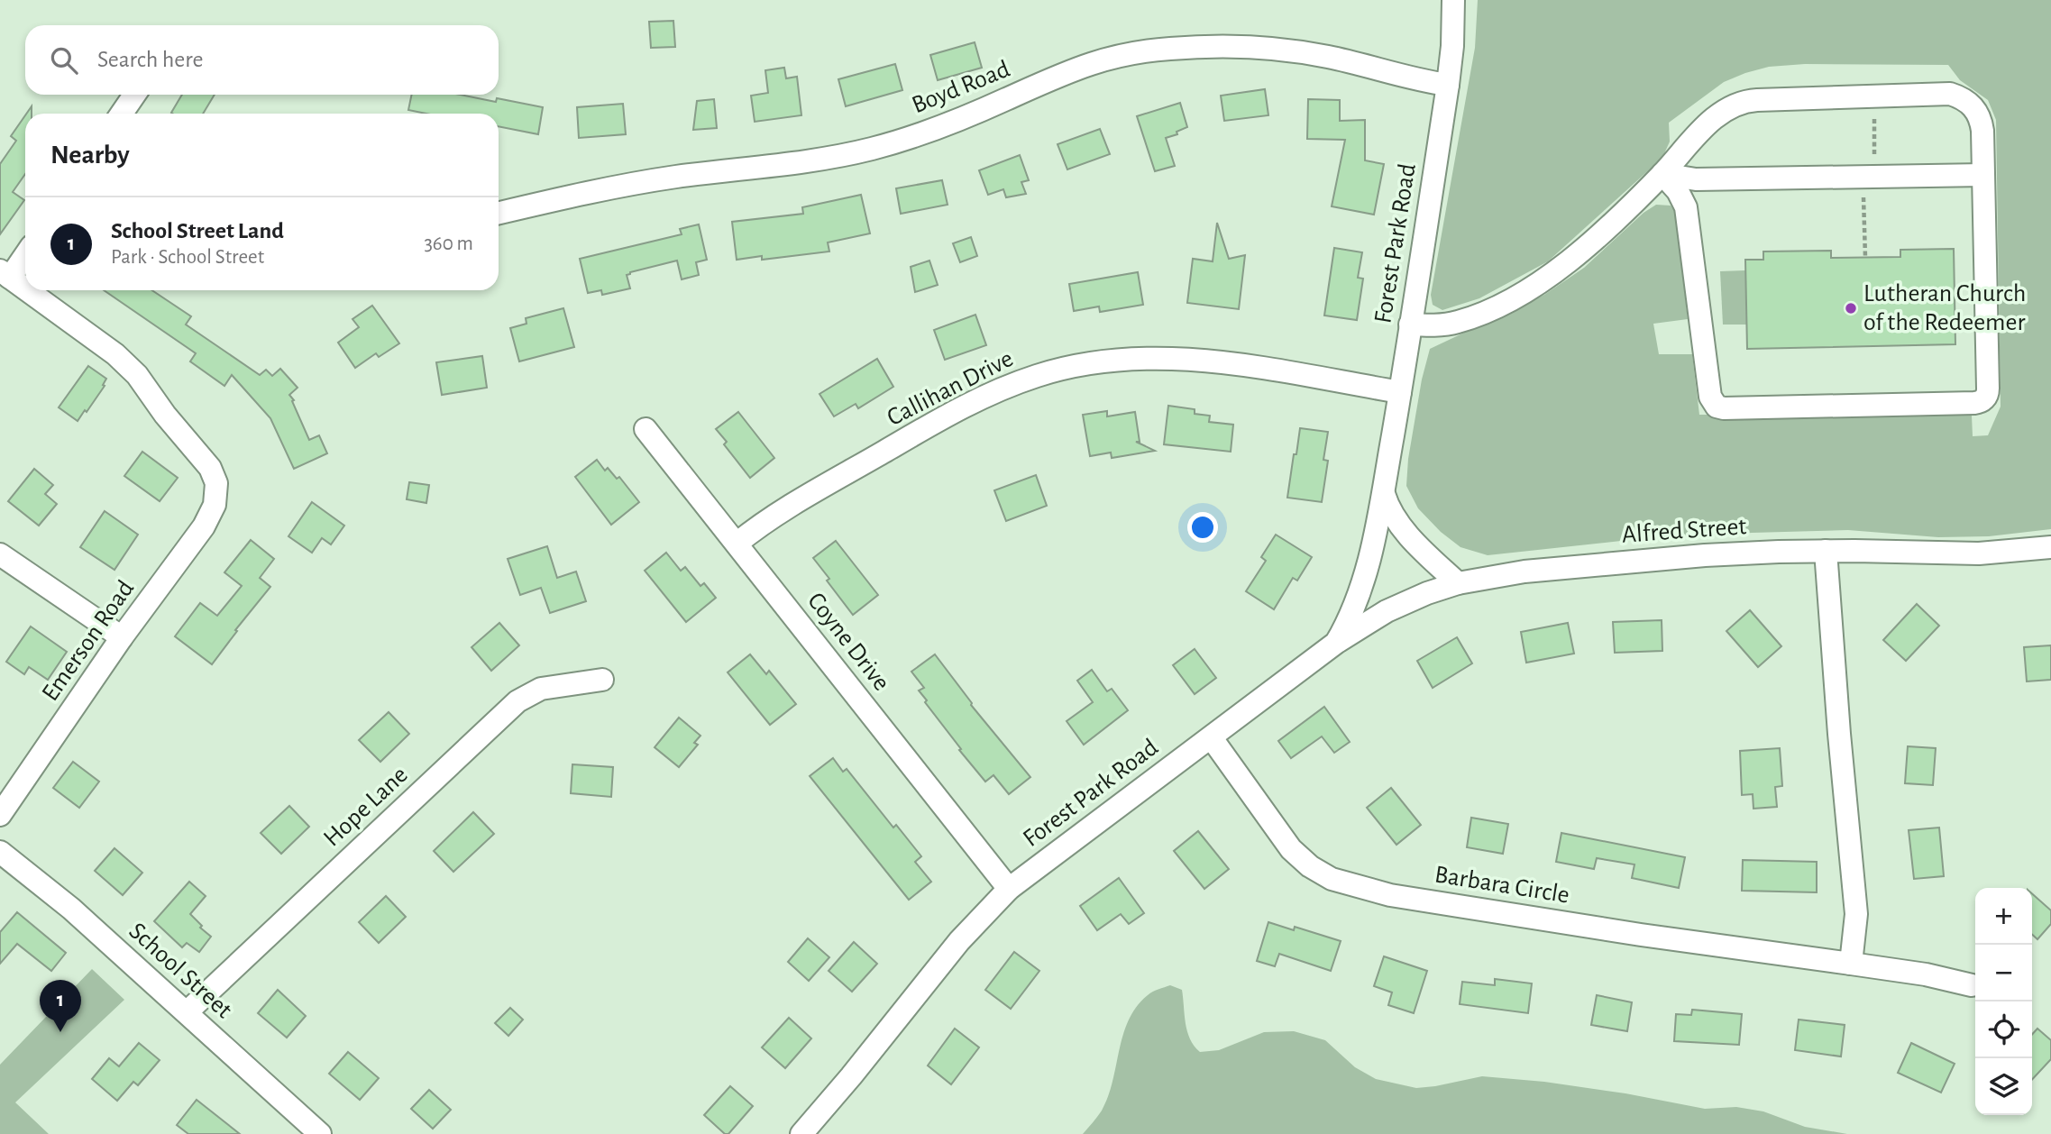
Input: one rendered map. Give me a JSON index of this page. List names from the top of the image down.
{
  "streets": {
    "street": [
      "Boyd Road",
      "Forest Park Road",
      "Callihan Drive",
      "Alfred Street",
      "Emerson Road",
      "Coyne Drive",
      "Hope Lane",
      "Barbara Circle",
      "School Street"
    ]
  },
  "crossings": [
    ["Boyd Road", "Forest Park Road"],
    ["Forest Park Road", "Callihan Drive"],
    ["Forest Park Road", "Alfred Street"],
    ["Forest Park Road", "Coyne Drive"],
    ["Forest Park Road", "Barbara Circle"],
    ["Callihan Drive", "Coyne Drive"],
    ["Hope Lane", "School Street"]
  ],
  "places": ["Lutheran Church of the Redeemer"],
  "page": {
    "search": "Search here",
    "heading": "Nearby",
    "list": [
      {
        "mark": "1",
        "name": "School Street Land",
        "note": "Park · School Street",
        "value": "360 m"
      }
    ],
    "map_buttons": ["+", "−"],
    "pins": "1"
  }
}
